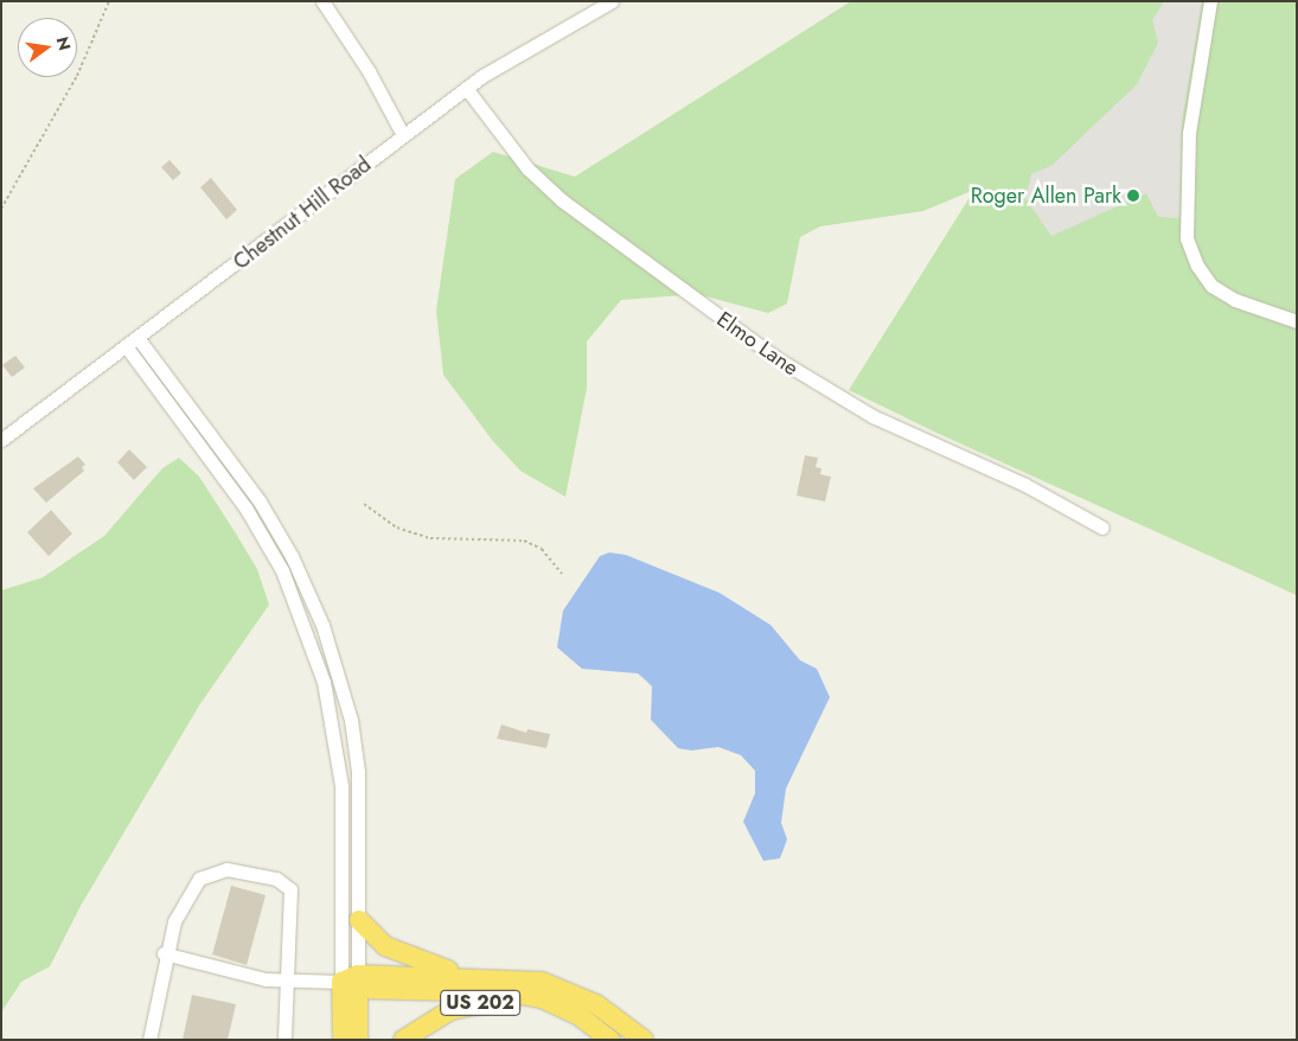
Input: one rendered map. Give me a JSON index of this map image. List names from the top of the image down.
{
  "streets": {
    "highway": ["US 202"],
    "street": ["Chestnut Hill Road", "Elmo Lane"]
  },
  "crossings": [
    ["Chestnut Hill Road", "Elmo Lane"]
  ],
  "places": ["Roger Allen Park"],
  "north": "right"
}
